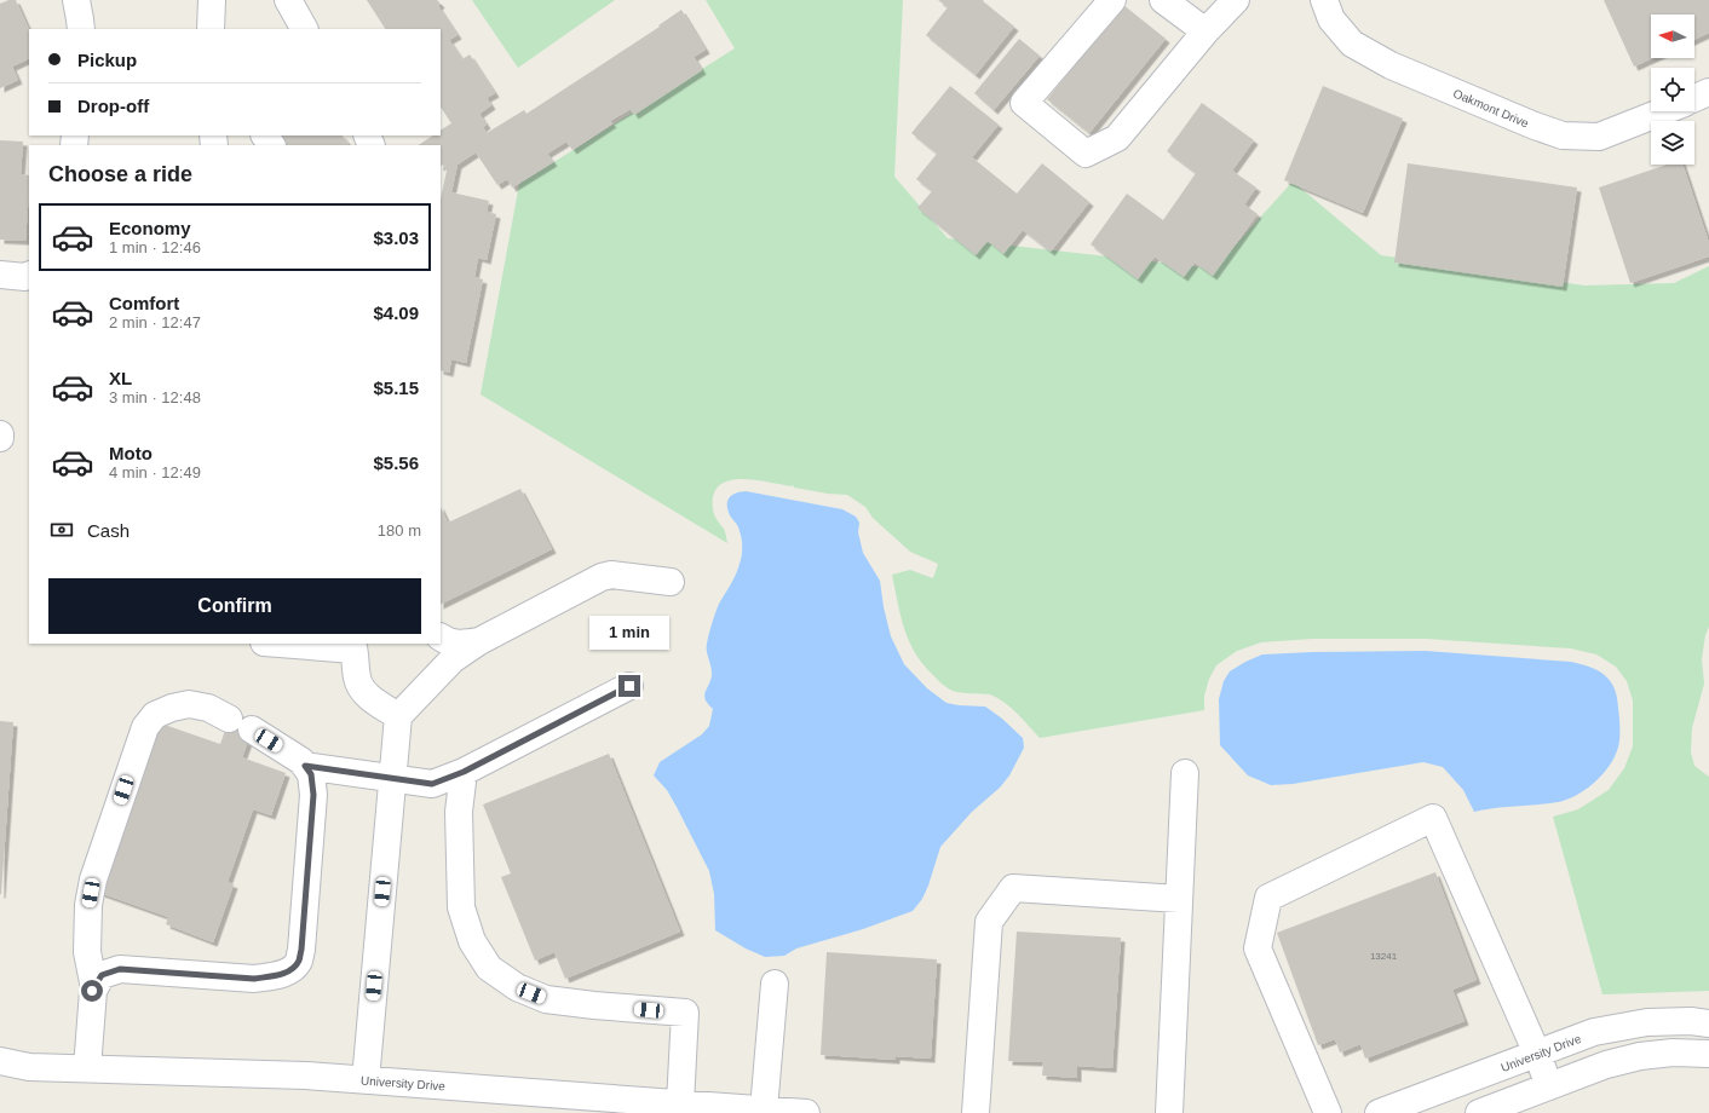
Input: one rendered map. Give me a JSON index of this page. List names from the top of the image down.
{
  "streets": {
    "street": ["Oakmont Drive", "University Drive"]
  },
  "house_numbers": ["13241"],
  "north": "left",
  "page": {
    "banner": ["Pickup", "Drop-off"],
    "heading": "Choose a ride",
    "list": [
      {
        "name": "Economy",
        "note": "1 min · 12:46",
        "value": "$3.03"
      },
      {
        "name": "Comfort",
        "note": "2 min · 12:47",
        "value": "$4.09"
      },
      {
        "name": "XL",
        "note": "3 min · 12:48",
        "value": "$5.15"
      },
      {
        "name": "Moto",
        "note": "4 min · 12:49",
        "value": "$5.56"
      }
    ],
    "pay": ["Cash", "180 m"],
    "buttons": "Confirm",
    "bubble": "1 min"
  }
}
